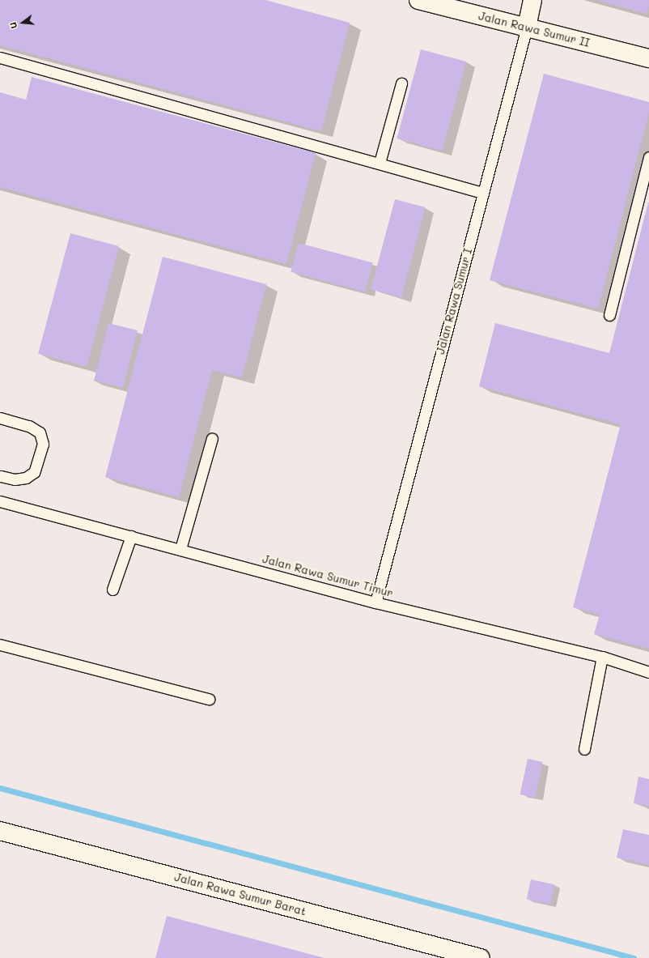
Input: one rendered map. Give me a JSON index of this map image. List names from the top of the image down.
{
  "streets": {
    "street": ["Jalan Rawa Sumur II", "Jalan Rawa Sumur I", "Jalan Rawa Sumur Barat"],
    "lane": ["Jalan Rawa Sumur Timur"]
  },
  "crossings": [
    ["Jalan Rawa Sumur II", "Jalan Rawa Sumur I"],
    ["Jalan Rawa Sumur I", "Jalan Rawa Sumur Timur"]
  ],
  "north": "left"
}
